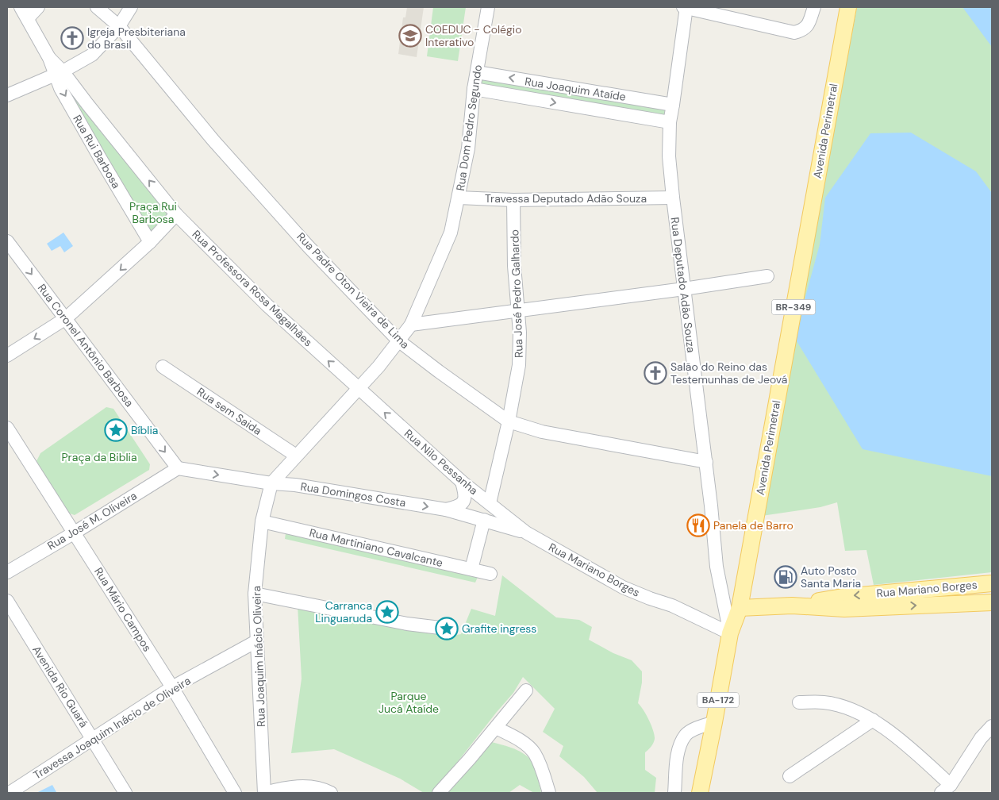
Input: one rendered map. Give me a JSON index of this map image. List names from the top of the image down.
{
  "streets": {
    "main road": [
      "Avenida Perimetral",
      "BR-349",
      "Rua Mariano Borges",
      "BA-172"
    ],
    "street": [
      "Rua Joaquim Ataíde",
      "Rua Dom Pedro Segundo",
      "Rua Rui Barbosa",
      "Travessa Deputado Adão Souza",
      "Rua Deputado Adão Souza",
      "Rua Professora Rosa Magalhães",
      "Rua Padre Oton Vieira de Lima",
      "Rua José Pedro Galhardo",
      "Rua Coronel Antônio Barbosa",
      "Rua sem Saida",
      "Rua Nilo Pessanha",
      "Rua Domingos Costa",
      "Rua José M. Oliveira",
      "Rua Martiniano Cavalcante",
      "Rua Mário Campos",
      "Rua Joaquim Inácio Oliveira",
      "Avenida Rio Guará",
      "Travessa Joaquim Inácio de Oliveira"
    ]
  },
  "crossings": [
    ["Rua Joaquim Ataíde", "Rua Dom Pedro Segundo"],
    ["Rua Joaquim Ataíde", "Rua Deputado Adão Souza"],
    ["Rua Dom Pedro Segundo", "Travessa Deputado Adão Souza"],
    ["Rua Dom Pedro Segundo", "Rua Professora Rosa Magalhães"],
    ["Rua Dom Pedro Segundo", "Rua Padre Oton Vieira de Lima"],
    ["Rua Dom Pedro Segundo", "Rua Nilo Pessanha"],
    ["Rua Dom Pedro Segundo", "Rua Joaquim Inácio Oliveira"],
    ["Avenida Perimetral", "Rua Deputado Adão Souza"],
    ["Avenida Perimetral", "Rua Mariano Borges"],
    ["Rua Rui Barbosa", "Rua Professora Rosa Magalhães"],
    ["Travessa Deputado Adão Souza", "Rua Deputado Adão Souza"],
    ["Travessa Deputado Adão Souza", "Rua José Pedro Galhardo"],
    ["Rua Deputado Adão Souza", "Rua Padre Oton Vieira de Lima"],
    ["Rua Deputado Adão Souza", "Rua Mariano Borges"],
    ["Rua Professora Rosa Magalhães", "Rua Nilo Pessanha"],
    ["Rua Professora Rosa Magalhães", "Rua Joaquim Inácio Oliveira"],
    ["Rua Padre Oton Vieira de Lima", "Rua José Pedro Galhardo"],
    ["Rua José Pedro Galhardo", "Rua Nilo Pessanha"],
    ["Rua Coronel Antônio Barbosa", "Rua Domingos Costa"],
    ["Rua Coronel Antônio Barbosa", "Rua José M. Oliveira"],
    ["Rua sem Saida", "Rua Joaquim Inácio Oliveira"],
    ["Rua Nilo Pessanha", "Rua Domingos Costa"],
    ["Rua Nilo Pessanha", "Rua Mariano Borges"],
    ["Rua Nilo Pessanha", "Rua Joaquim Inácio Oliveira"],
    ["Rua Domingos Costa", "Rua José M. Oliveira"],
    ["Rua Domingos Costa", "Rua Mariano Borges"],
    ["Rua Domingos Costa", "Rua Joaquim Inácio Oliveira"],
    ["Rua José M. Oliveira", "Rua Mário Campos"],
    ["Rua Martiniano Cavalcante", "Rua Joaquim Inácio Oliveira"],
    ["Rua Mário Campos", "Travessa Joaquim Inácio de Oliveira"],
    ["Rua Joaquim Inácio Oliveira", "Travessa Joaquim Inácio de Oliveira"],
    ["Avenida Rio Guará", "Travessa Joaquim Inácio de Oliveira"]
  ],
  "one_way": [
    "Rua Rui Barbosa",
    "Rua Professora Rosa Magalhães",
    "Rua Coronel Antônio Barbosa",
    "Rua Nilo Pessanha",
    "Rua Domingos Costa"
  ],
  "parks": ["Praça Rui Barbosa", "Praça da Biblia", "Parque Jucá Ataíde"],
  "places": {
    "school or university": ["COEDUC - Colégio Interativo"],
    "church": ["Igreja Presbiteriana do Brasil", "Salão do Reino das Testemunhas de Jeová"],
    "place": ["Bíblia", "Carranca Linguaruda", "Grafite ingress"],
    "restaurant": ["Panela de Barro"],
    "fuel station": ["Auto Posto Santa Maria"]
  }
}
